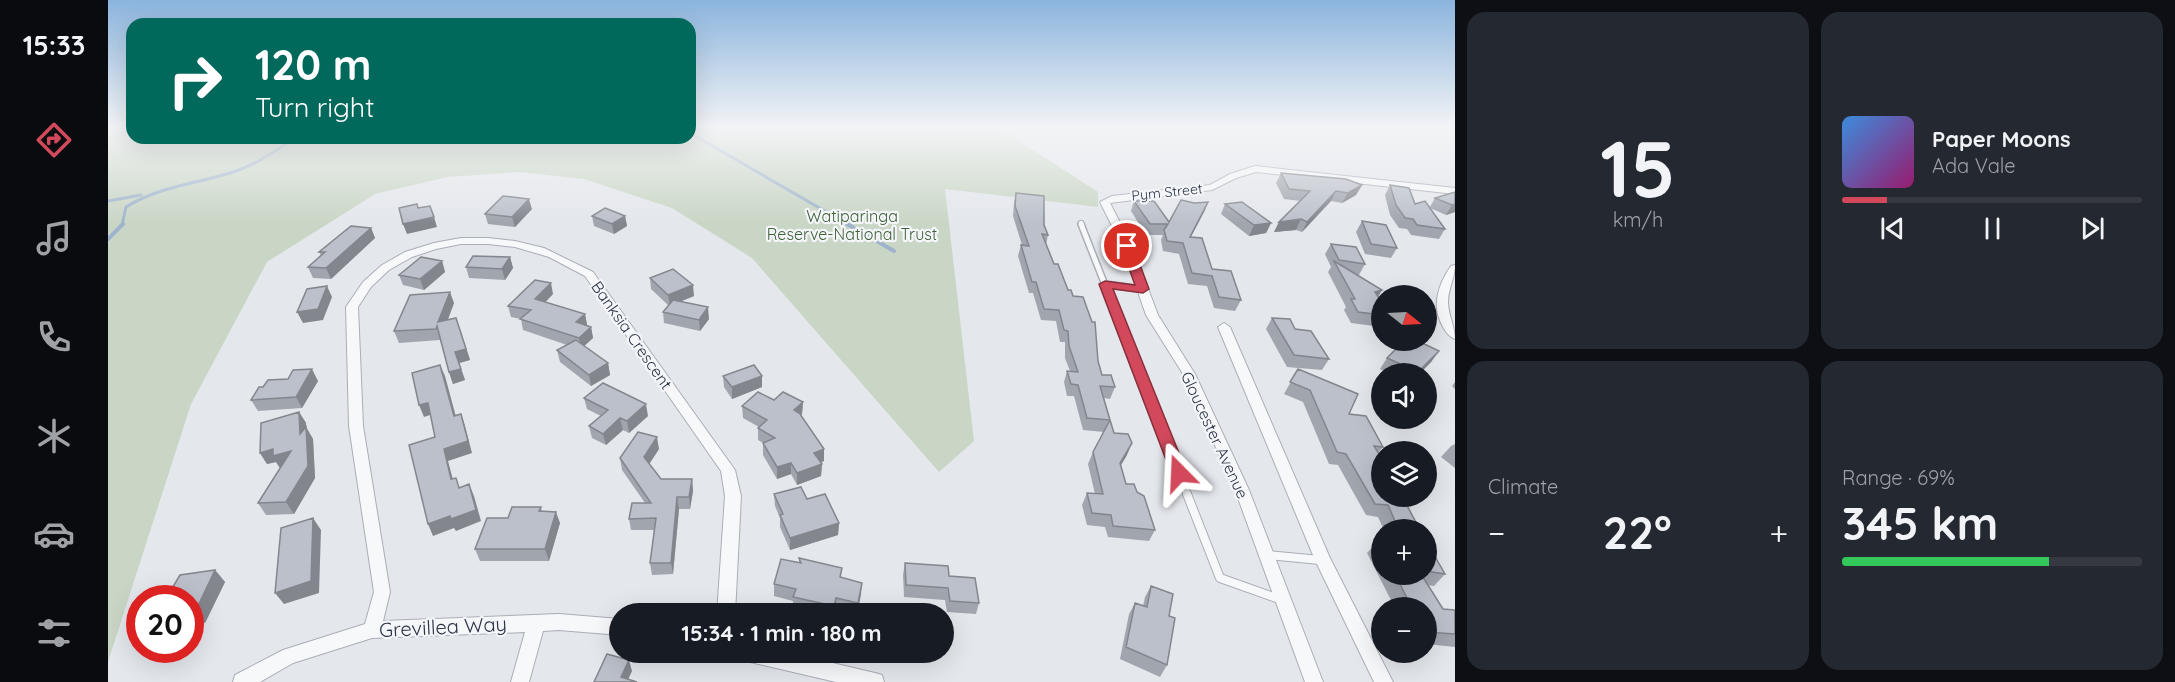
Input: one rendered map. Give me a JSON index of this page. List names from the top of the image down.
{
  "streets": {
    "street": [
      "Pym Street",
      "Banksia Crescent",
      "Gloucester Avenue",
      "Grevillea Way"
    ]
  },
  "crossings": [
    ["Pym Street", "Gloucester Avenue"],
    ["Banksia Crescent", "Grevillea Way"]
  ],
  "parks": ["Watiparinga Reserve-National Trust"],
  "north": "right",
  "page": {
    "tabs": "15:33",
    "tile": [
      ["15", "km/h"],
      "Climate",
      ["Range · 69%", "345 km"]
    ],
    "turn": ["120 m", "Turn right"],
    "song": ["Paper Moons", "Ada Vale"],
    "map_buttons": ["+", "−"],
    "heat": ["−", "22°", "+"],
    "limit": "20",
    "trip": "15:34 · 1 min · 180 m"
  }
}
